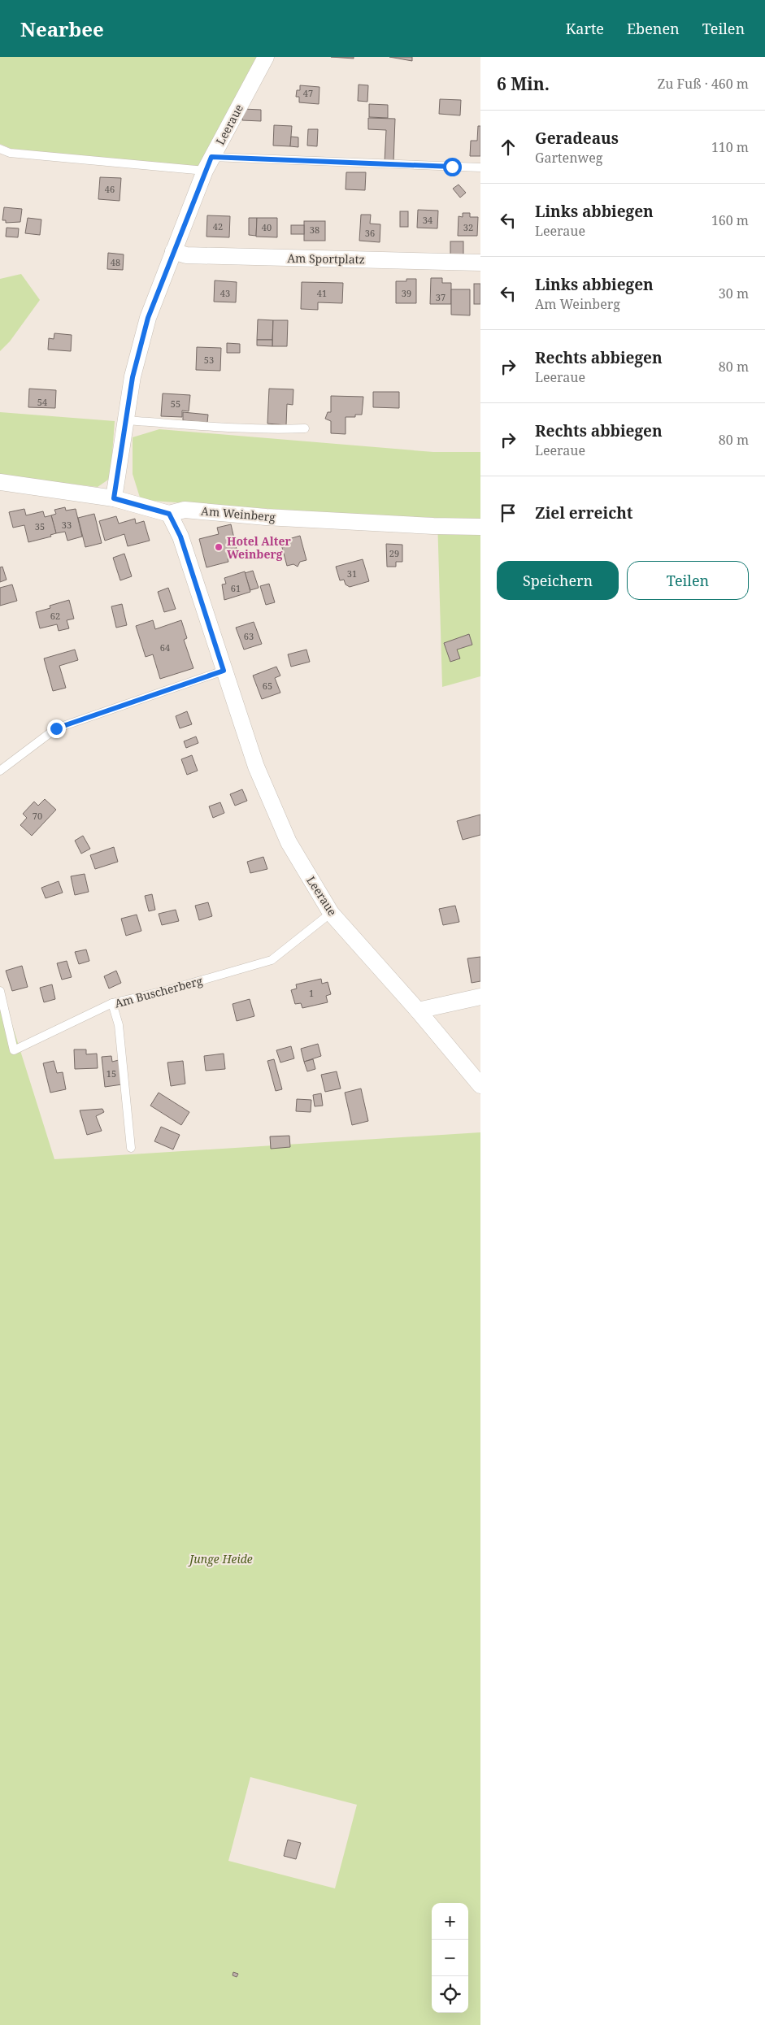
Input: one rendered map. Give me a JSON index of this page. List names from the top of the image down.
{
  "streets": {
    "street": ["Leeraue", "Am Sportplatz", "Am Weinberg"],
    "lane": ["Am Buscherberg"]
  },
  "crossings": [
    ["Leeraue", "Am Sportplatz"],
    ["Leeraue", "Am Weinberg"],
    ["Leeraue", "Am Buscherberg"]
  ],
  "parks": ["Junge Heide"],
  "places": ["Hotel Alter Weinberg"],
  "house_numbers": [
    "47",
    "46",
    "34",
    "42",
    "40",
    "32",
    "38",
    "36",
    "48",
    "43",
    "41",
    "39",
    "37",
    "53",
    "54",
    "55",
    "33",
    "35",
    "29",
    "31",
    "61",
    "62",
    "63",
    "64",
    "65",
    "70",
    "1",
    "15"
  ],
  "page": {
    "header": "Nearbee",
    "nav": ["Karte", "Ebenen", "Teilen"],
    "heading": ["6 Min.", "Zu Fuß · 460 m"],
    "list": [
      ["Geradeaus", "Gartenweg", "110 m"],
      ["Links abbiegen", "Leeraue", "160 m"],
      ["Links abbiegen", "Am Weinberg", "30 m"],
      ["Rechts abbiegen", "Leeraue", "80 m"],
      ["Rechts abbiegen", "Leeraue", "80 m"],
      "Ziel erreicht"
    ],
    "buttons": ["Speichern", "Teilen"],
    "map_buttons": ["+", "−"]
  }
}
